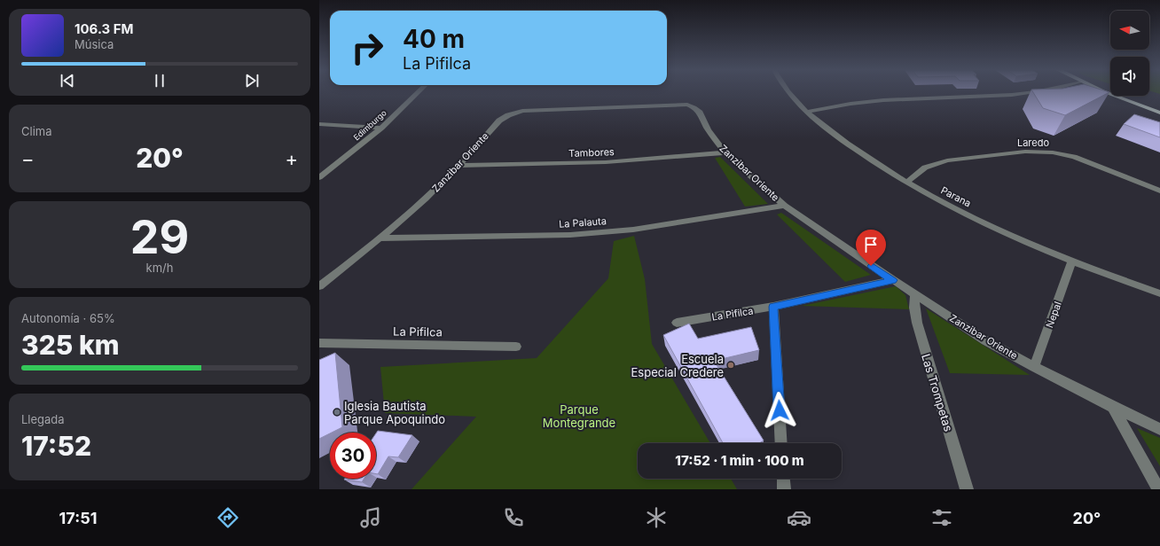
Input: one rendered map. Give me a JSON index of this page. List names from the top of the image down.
{
  "streets": {
    "street": [
      "Edimburgo",
      "Laredo",
      "Tambores",
      "Zanzibar Oriente",
      "Parana",
      "La Palauta",
      "La Pifilca",
      "Nepal",
      "Las Trompetas"
    ]
  },
  "crossings": [
    ["Laredo", "Parana"],
    ["Tambores", "Zanzibar Oriente"],
    ["Zanzibar Oriente", "La Palauta"],
    ["Zanzibar Oriente", "La Pifilca"],
    ["Zanzibar Oriente", "Nepal"],
    ["Zanzibar Oriente", "Las Trompetas"],
    ["Parana", "Nepal"]
  ],
  "parks": ["Parque Montegrande"],
  "places": ["Escuela Especial Credere", "Iglesia Bautista Parque Apoquindo"],
  "north": "left",
  "page": {
    "turn": ["40 m", "La Pifilca"],
    "song": ["106.3 FM", "Música"],
    "tile": [
      "Clima",
      ["29", "km/h"],
      ["Autonomía · 65%", "325 km"],
      ["Llegada", "17:52"]
    ],
    "heat": ["−", "20°", "+"],
    "limit": "30",
    "trip": "17:52 · 1 min · 100 m",
    "tabs": ["17:51", "20°"]
  }
}
